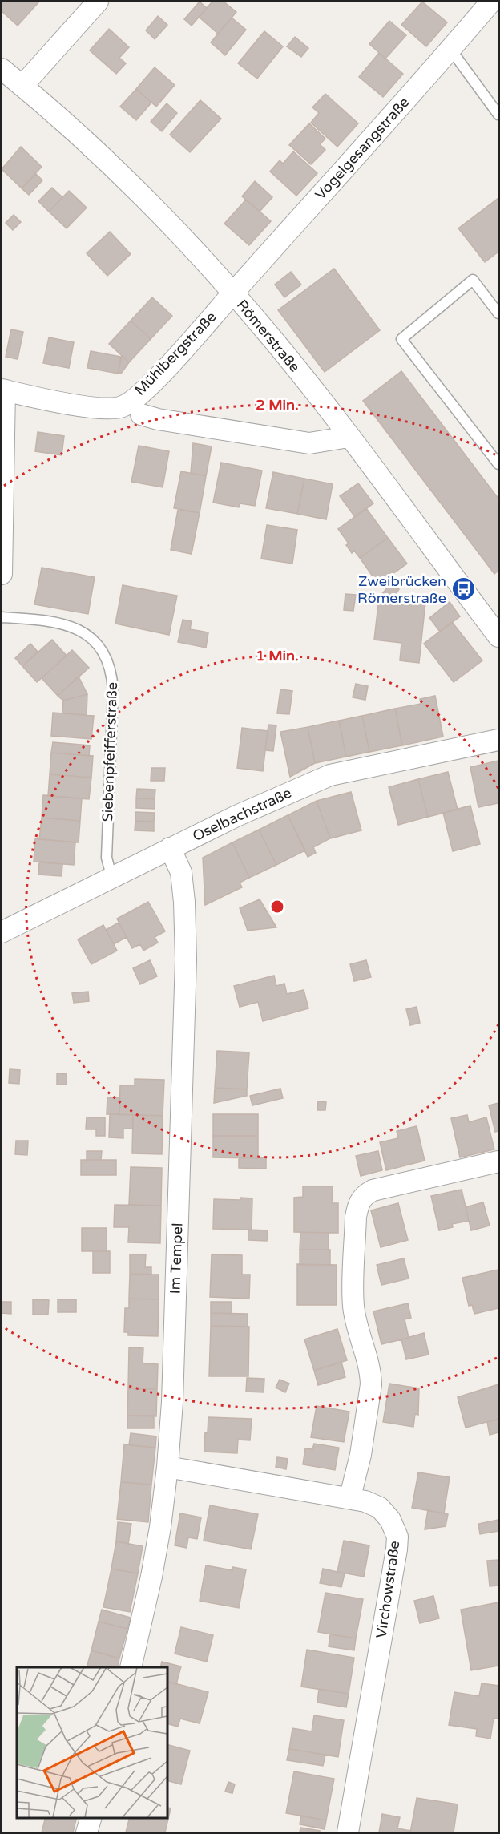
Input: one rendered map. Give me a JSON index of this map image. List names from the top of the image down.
{
  "streets": {
    "street": [
      "Vogelgesangstraße",
      "Römerstraße",
      "Mühlbergstraße",
      "Oselbachstraße",
      "Im Tempel",
      "Virchowstraße"
    ],
    "lane": ["Siebenpfeifferstraße"]
  },
  "crossings": [
    ["Vogelgesangstraße", "Römerstraße"],
    ["Vogelgesangstraße", "Mühlbergstraße"],
    ["Römerstraße", "Mühlbergstraße"],
    ["Siebenpfeifferstraße", "Oselbachstraße"],
    ["Oselbachstraße", "Im Tempel"],
    ["Im Tempel", "Virchowstraße"]
  ],
  "places": {
    "bus stop": ["Zweibrücken Römerstraße"]
  },
  "rings": ["2 Min.", "1 Min."]
}
